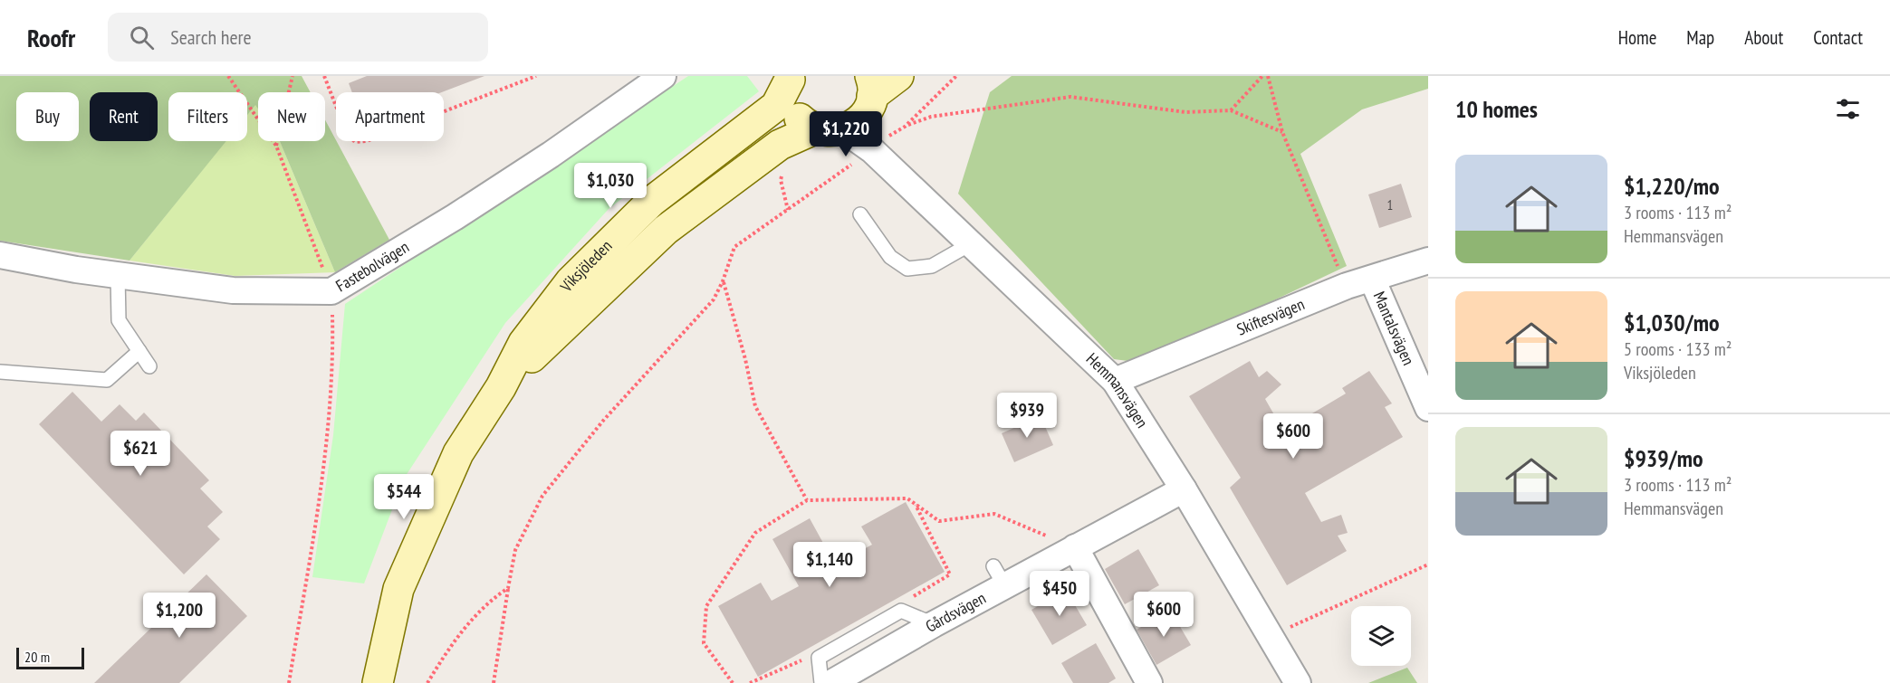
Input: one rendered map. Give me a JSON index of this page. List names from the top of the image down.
{
  "streets": {
    "main road": ["Viksjöleden"],
    "street": [
      "Fastebolvägen",
      "Skiftesvägen",
      "Mantalsvägen",
      "Hemmansvägen",
      "Gårdsvägen"
    ]
  },
  "crossings": [
    ["Skiftesvägen", "Mantalsvägen"],
    ["Skiftesvägen", "Hemmansvägen"],
    ["Hemmansvägen", "Gårdsvägen"]
  ],
  "house_numbers": ["1"],
  "scale_bar": "20 m",
  "page": {
    "header": "Roofr",
    "search": "Search here",
    "nav": [
      "Home",
      "Map",
      "About",
      "Contact"
    ],
    "heading": "10 homes",
    "chip": [
      "Buy",
      "Rent",
      "Filters",
      "New",
      "Apartment"
    ],
    "price": [
      "$1,220",
      "$1,030",
      "$939",
      "$600",
      "$621",
      "$544",
      "$1,140",
      "$450",
      "$600",
      "$1,200"
    ],
    "list": [
      {
        "name": "$1,220/mo",
        "note": "3 rooms · 113 m² · Hemmansvägen"
      },
      {
        "name": "$1,030/mo",
        "note": "5 rooms · 133 m² · Viksjöleden"
      },
      {
        "name": "$939/mo",
        "note": "3 rooms · 113 m² · Hemmansvägen"
      }
    ],
    "scale": "20 m"
  }
}
